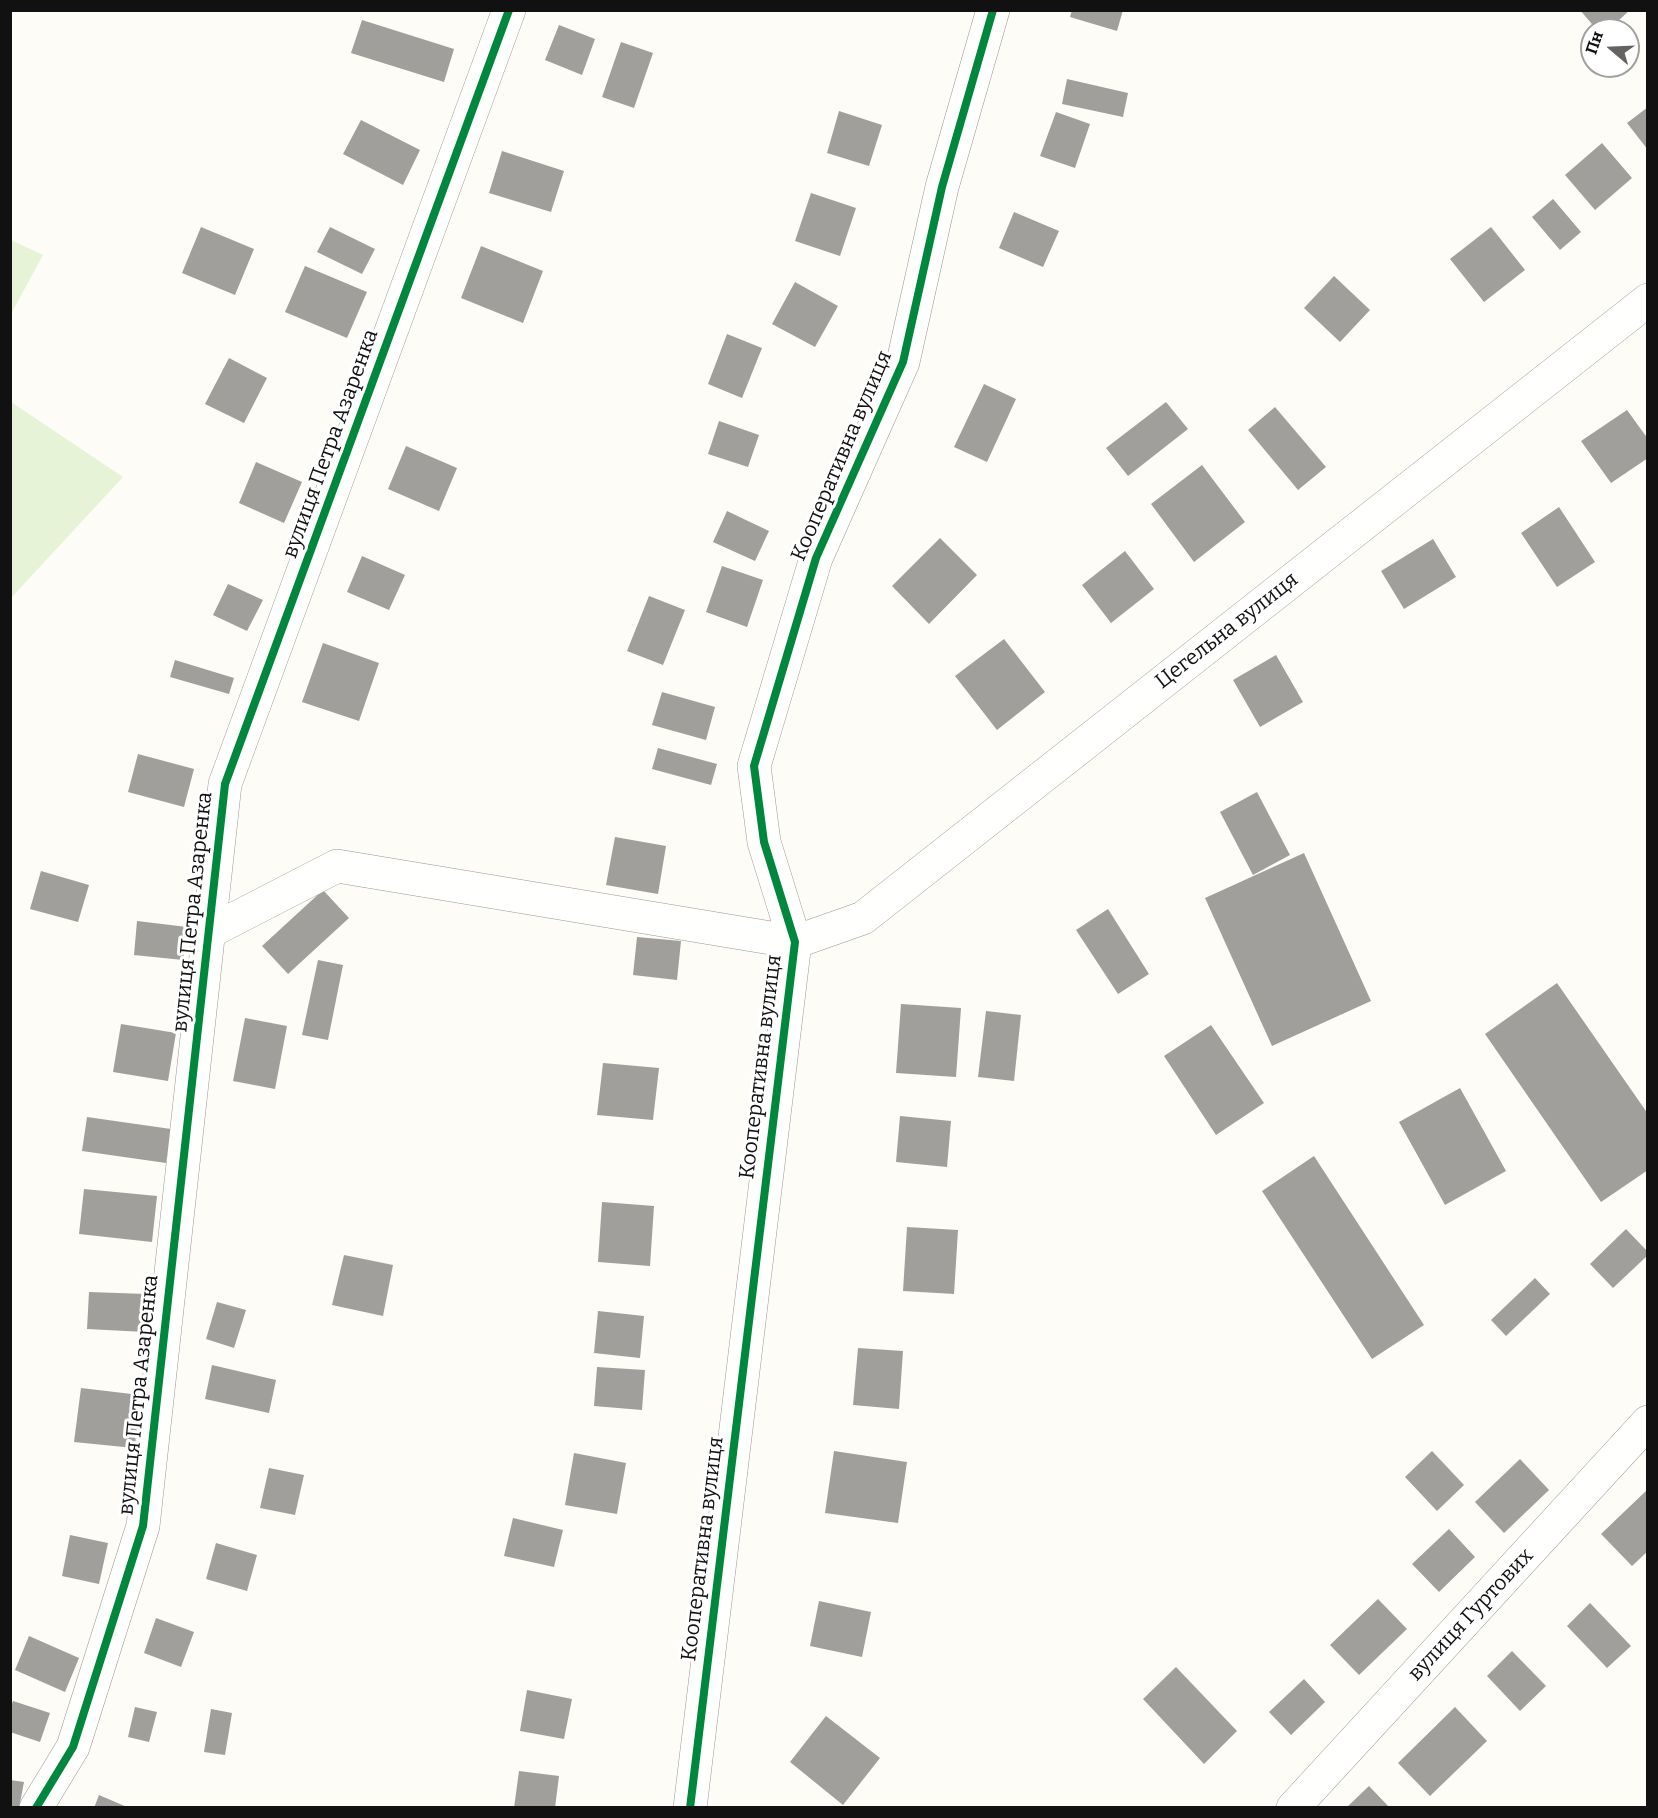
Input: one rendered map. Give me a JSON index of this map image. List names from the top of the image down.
{
  "streets": {
    "street": [
      "вулиця Петра Азаренка",
      "Кооперативна вулиця",
      "Цегельна вулиця",
      "вулиця Гуртових"
    ]
  },
  "crossings": [
    ["Кооперативна вулиця", "Цегельна вулиця"]
  ],
  "north": "left"
}
